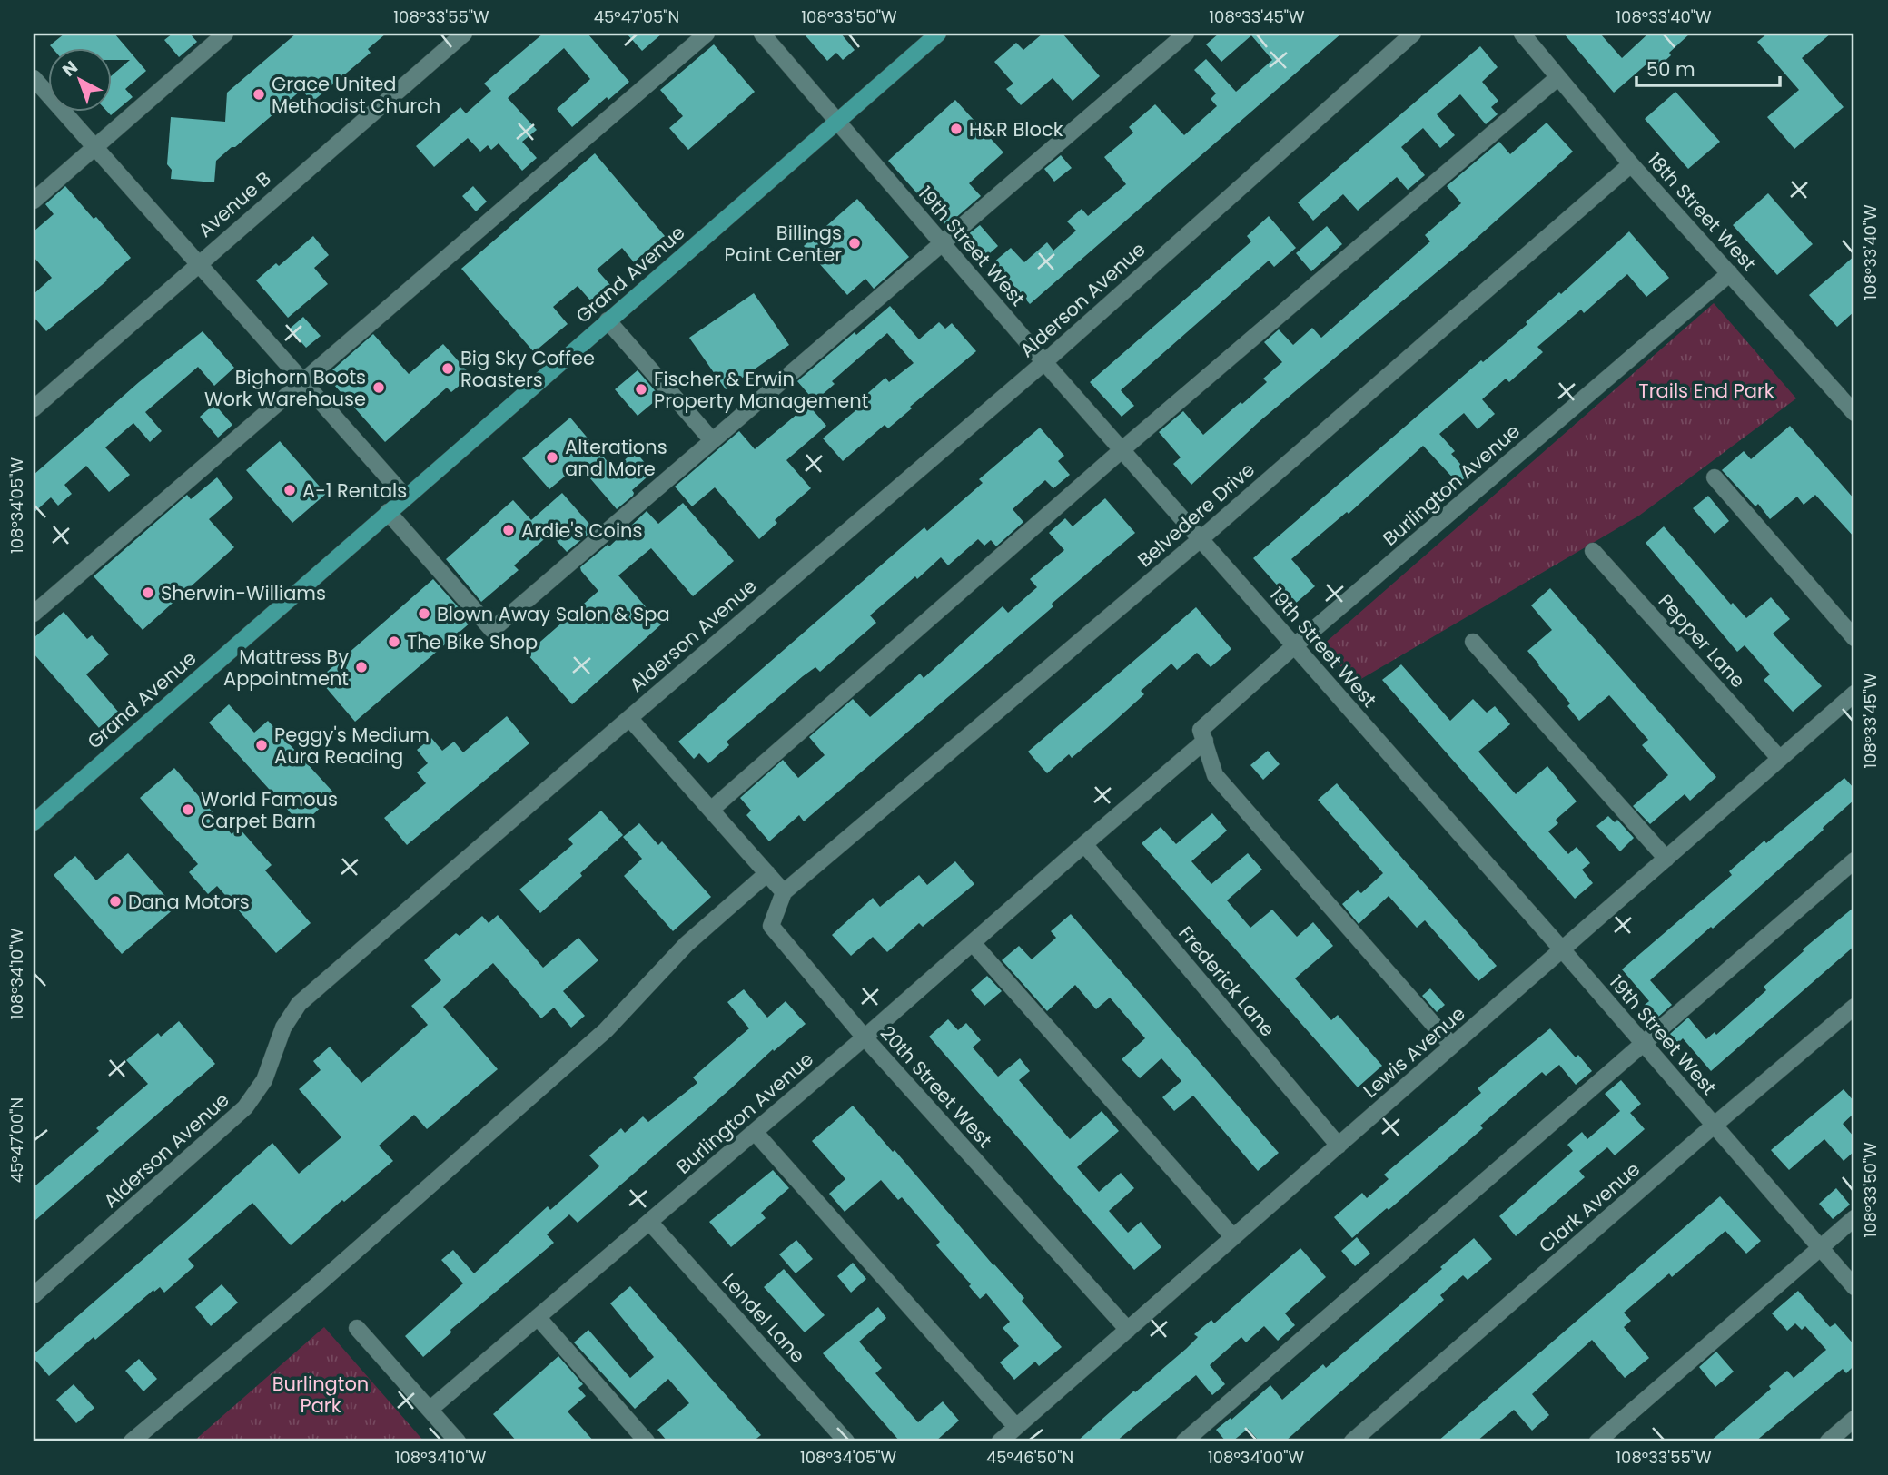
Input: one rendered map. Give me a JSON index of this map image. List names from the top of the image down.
{
  "streets": {
    "main road": ["Grand Avenue"],
    "street": [
      "Avenue B",
      "18th Street West",
      "19th Street West",
      "Alderson Avenue",
      "Burlington Avenue",
      "Belvedere Drive",
      "Pepper Lane",
      "Frederick Lane",
      "Lewis Avenue",
      "20th Street West",
      "Clark Avenue",
      "Lendel Lane"
    ]
  },
  "crossings": [
    ["18th Street West", "Burlington Avenue"],
    ["18th Street West", "Belvedere Drive"],
    ["19th Street West", "Grand Avenue"],
    ["19th Street West", "Alderson Avenue"],
    ["19th Street West", "Burlington Avenue"],
    ["19th Street West", "Belvedere Drive"],
    ["19th Street West", "Lewis Avenue"],
    ["19th Street West", "Clark Avenue"],
    ["Burlington Avenue", "Frederick Lane"],
    ["Burlington Avenue", "20th Street West"],
    ["Burlington Avenue", "Lendel Lane"],
    ["Belvedere Drive", "20th Street West"],
    ["Pepper Lane", "Lewis Avenue"],
    ["Frederick Lane", "Lewis Avenue"],
    ["Lewis Avenue", "20th Street West"]
  ],
  "parks": ["Trails End Park", "Burlington Park"],
  "places": [
    "Grace United Methodist Church",
    "H&R Block",
    "Billings Paint Center",
    "Big Sky Coffee Roasters",
    "Bighorn Boots Work Warehouse",
    "Fischer & Erwin Property Management",
    "Alterations and More",
    "A-1 Rentals",
    "Ardie's Coins",
    "Sherwin-Williams",
    "Blown Away Salon & Spa",
    "The Bike Shop",
    "Mattress By Appointment",
    "Peggy's Medium Aura Reading",
    "World Famous Carpet Barn",
    "Dana Motors"
  ],
  "scale_bar": "50 m",
  "north": "top left",
  "coordinates": [
    "108°33'55\"W",
    "45°47'05\"N",
    "108°33'50\"W",
    "108°33'45\"W",
    "108°33'40\"W",
    "108°34'05\"W",
    "108°34'10\"W",
    "45°47'00\"N",
    "45°46'50\"N",
    "108°34'00\"W"
  ]
}
